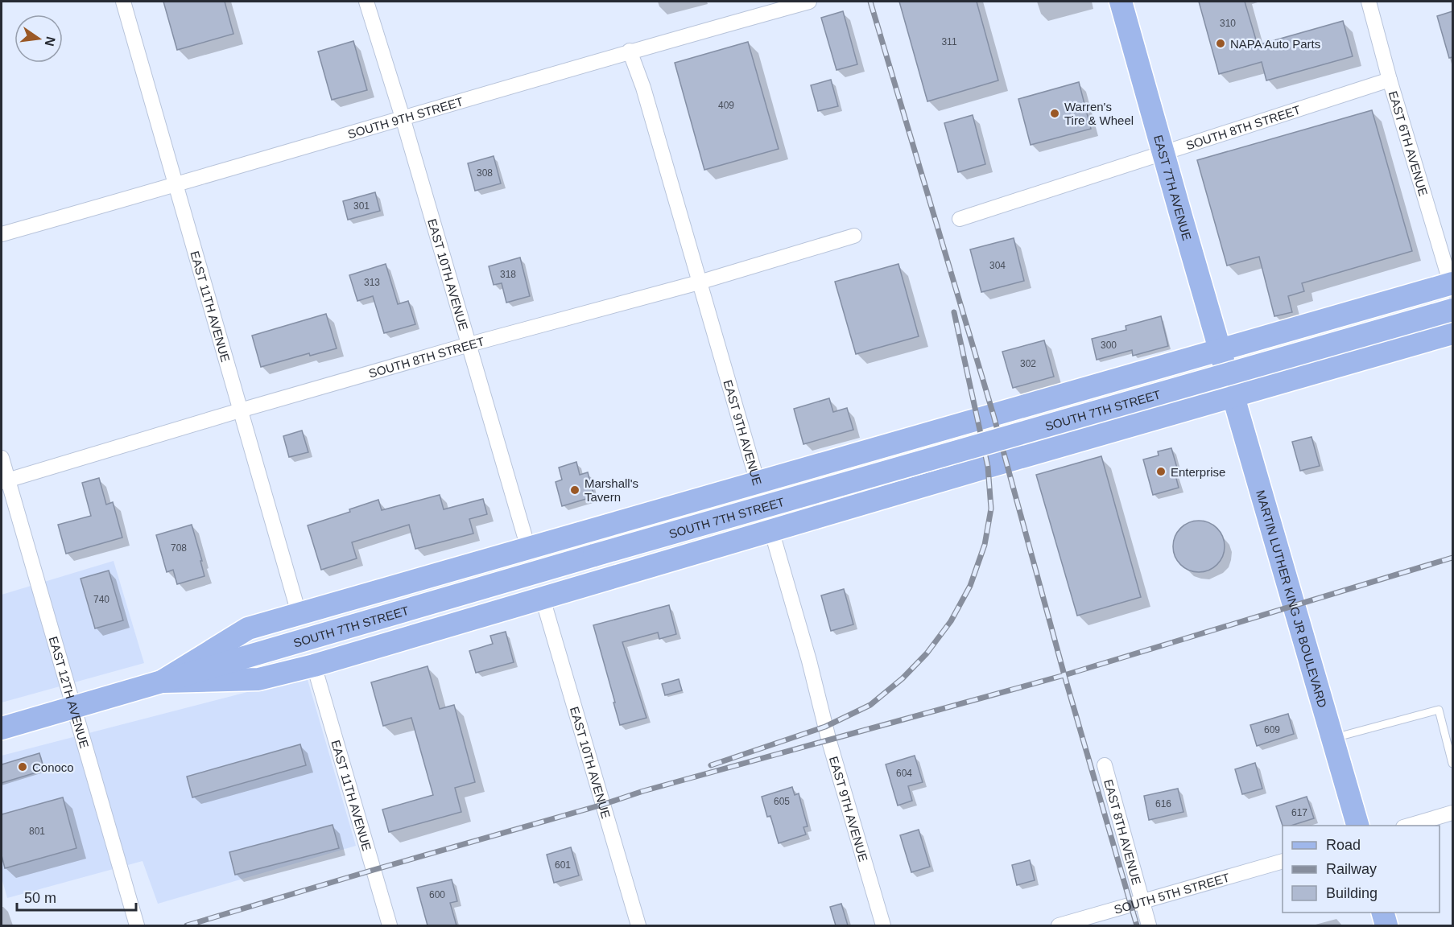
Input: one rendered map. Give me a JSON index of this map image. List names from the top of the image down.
{
  "streets": {
    "main road": ["EAST 7TH AVENUE", "SOUTH 7TH STREET", "MARTIN LUTHER KING JR BOULEVARD"],
    "street": [
      "SOUTH 9TH STREET",
      "SOUTH 8TH STREET",
      "EAST 6TH AVENUE",
      "EAST 10TH AVENUE",
      "EAST 11TH AVENUE",
      "EAST 9TH AVENUE",
      "EAST 12TH AVENUE",
      "EAST 8TH AVENUE",
      "SOUTH 5TH STREET"
    ]
  },
  "crossings": [
    ["SOUTH 9TH STREET", "EAST 10TH AVENUE"],
    ["SOUTH 9TH STREET", "EAST 11TH AVENUE"],
    ["SOUTH 9TH STREET", "EAST 9TH AVENUE"],
    ["SOUTH 8TH STREET", "EAST 6TH AVENUE"],
    ["SOUTH 8TH STREET", "EAST 7TH AVENUE"],
    ["SOUTH 8TH STREET", "EAST 10TH AVENUE"],
    ["SOUTH 8TH STREET", "EAST 11TH AVENUE"],
    ["SOUTH 8TH STREET", "EAST 9TH AVENUE"],
    ["SOUTH 8TH STREET", "EAST 12TH AVENUE"],
    ["EAST 7TH AVENUE", "MARTIN LUTHER KING JR BOULEVARD"],
    ["SOUTH 7TH STREET", "EAST 12TH AVENUE"],
    ["EAST 8TH AVENUE", "SOUTH 5TH STREET"]
  ],
  "places": [
    "NAPA Auto Parts",
    "Warren's Tire & Wheel",
    "Enterprise",
    "Marshall's Tavern",
    "Conoco"
  ],
  "house_numbers": [
    "310",
    "311",
    "409",
    "308",
    "301",
    "304",
    "318",
    "313",
    "300",
    "302",
    "708",
    "740",
    "609",
    "604",
    "605",
    "616",
    "617",
    "801",
    "601",
    "600"
  ],
  "legend": ["Road", "Railway", "Building"],
  "scale_bar": "50 m",
  "north": "right"
}
